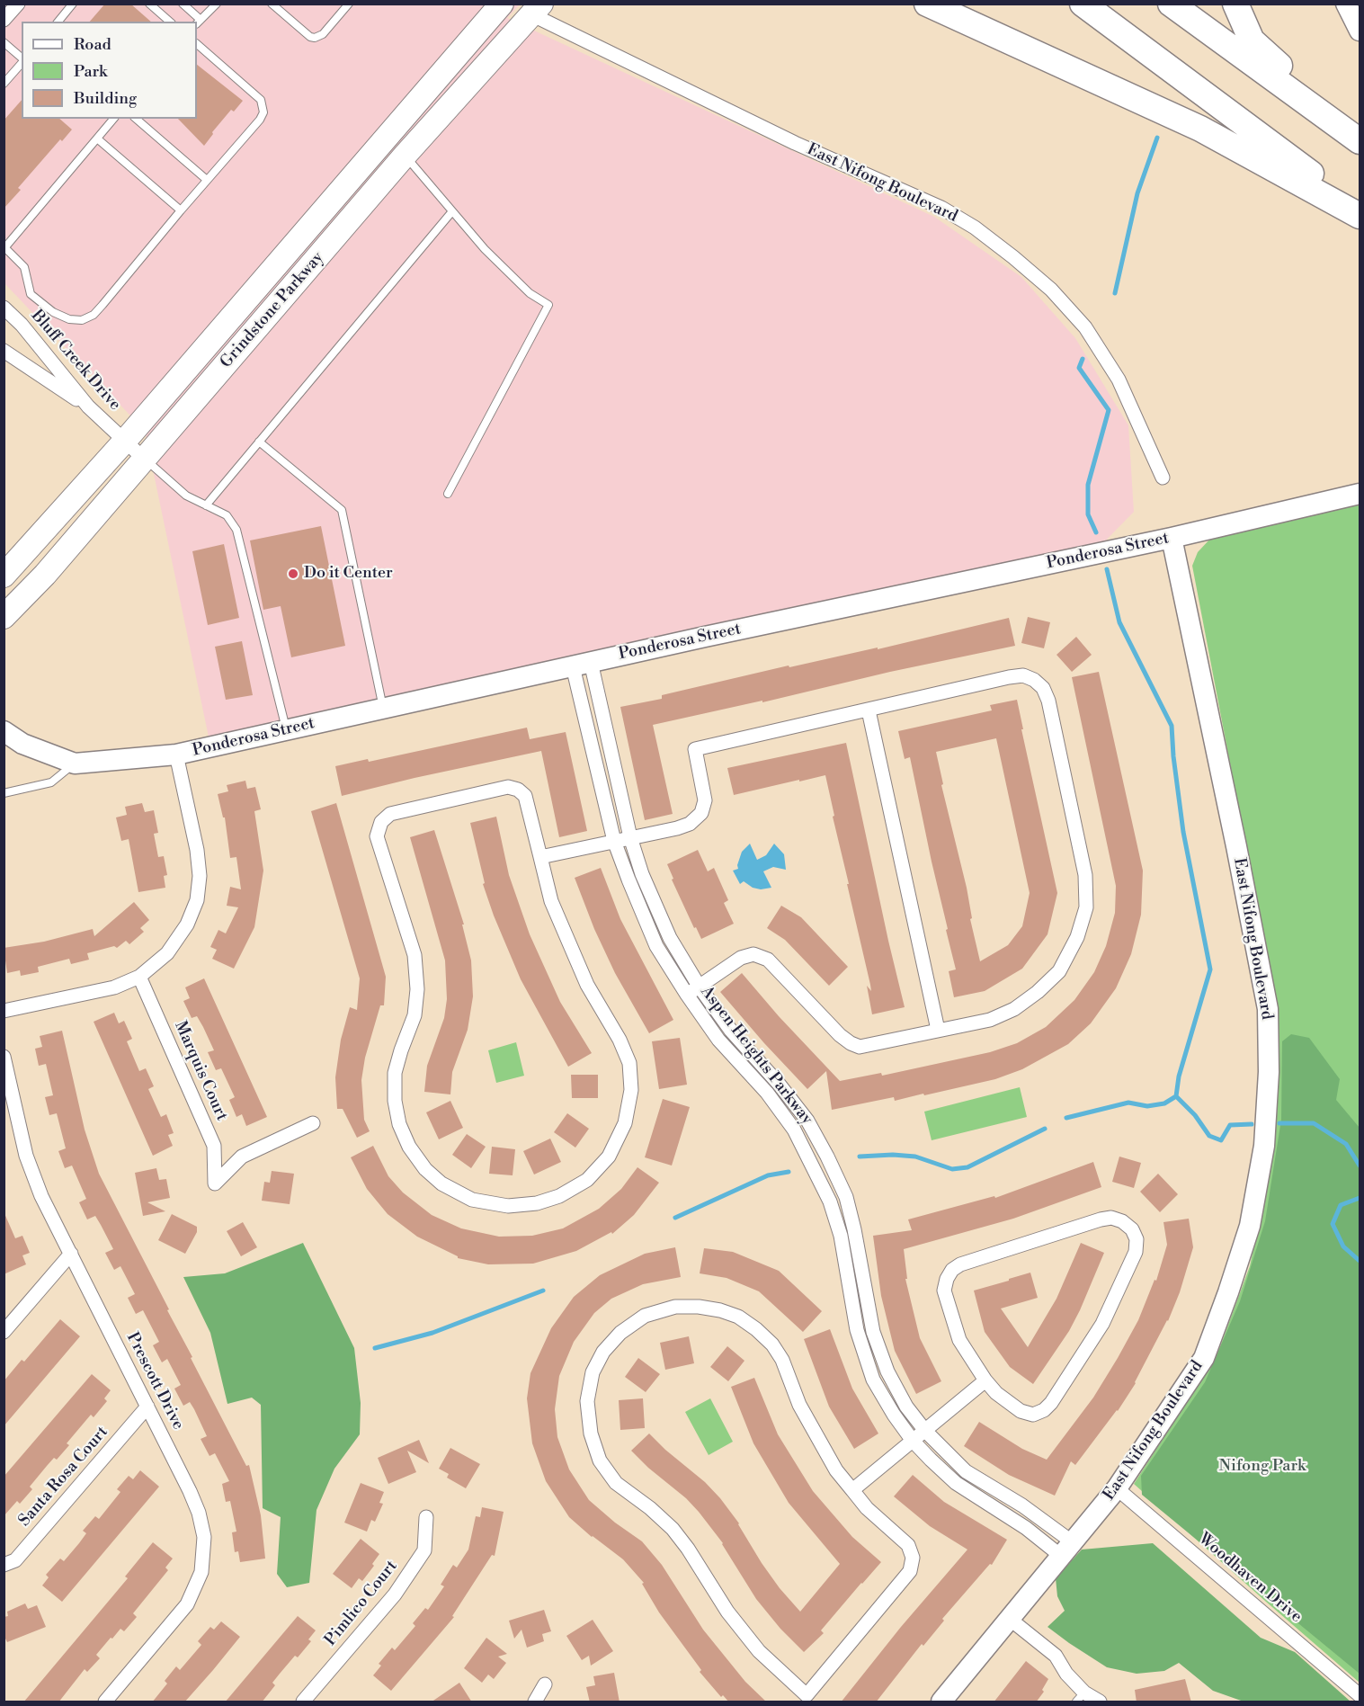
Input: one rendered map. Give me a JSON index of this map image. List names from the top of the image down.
{
  "streets": {
    "main road": ["Grindstone Parkway"],
    "street": [
      "East Nifong Boulevard",
      "Bluff Creek Drive",
      "Ponderosa Street",
      "Aspen Heights Parkway",
      "Marquis Court",
      "Prescott Drive",
      "Santa Rosa Court",
      "Woodhaven Drive",
      "Pimlico Court"
    ]
  },
  "crossings": [
    ["East Nifong Boulevard", "Grindstone Parkway"],
    ["East Nifong Boulevard", "Ponderosa Street"],
    ["East Nifong Boulevard", "Aspen Heights Parkway"],
    ["East Nifong Boulevard", "Woodhaven Drive"],
    ["Grindstone Parkway", "Bluff Creek Drive"],
    ["Ponderosa Street", "Aspen Heights Parkway"],
    ["Prescott Drive", "Santa Rosa Court"]
  ],
  "parks": ["Nifong Park"],
  "places": ["Do it Center"],
  "legend": ["Road", "Park", "Building"]
}
